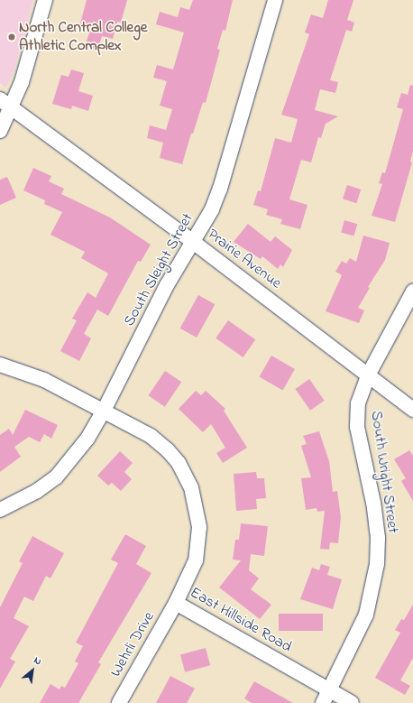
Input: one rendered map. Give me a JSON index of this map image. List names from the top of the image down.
{
  "streets": {
    "street": [
      "Prairie Avenue",
      "South Sleight Street",
      "South Wright Street",
      "East Hillside Road",
      "Wehrli Drive"
    ]
  },
  "crossings": [
    ["Prairie Avenue", "South Sleight Street"],
    ["Prairie Avenue", "South Wright Street"],
    ["South Sleight Street", "East Hillside Road"],
    ["South Wright Street", "East Hillside Road"],
    ["East Hillside Road", "Wehrli Drive"]
  ],
  "places": ["North Central College Athletic Complex"],
  "north": "top right"
}
